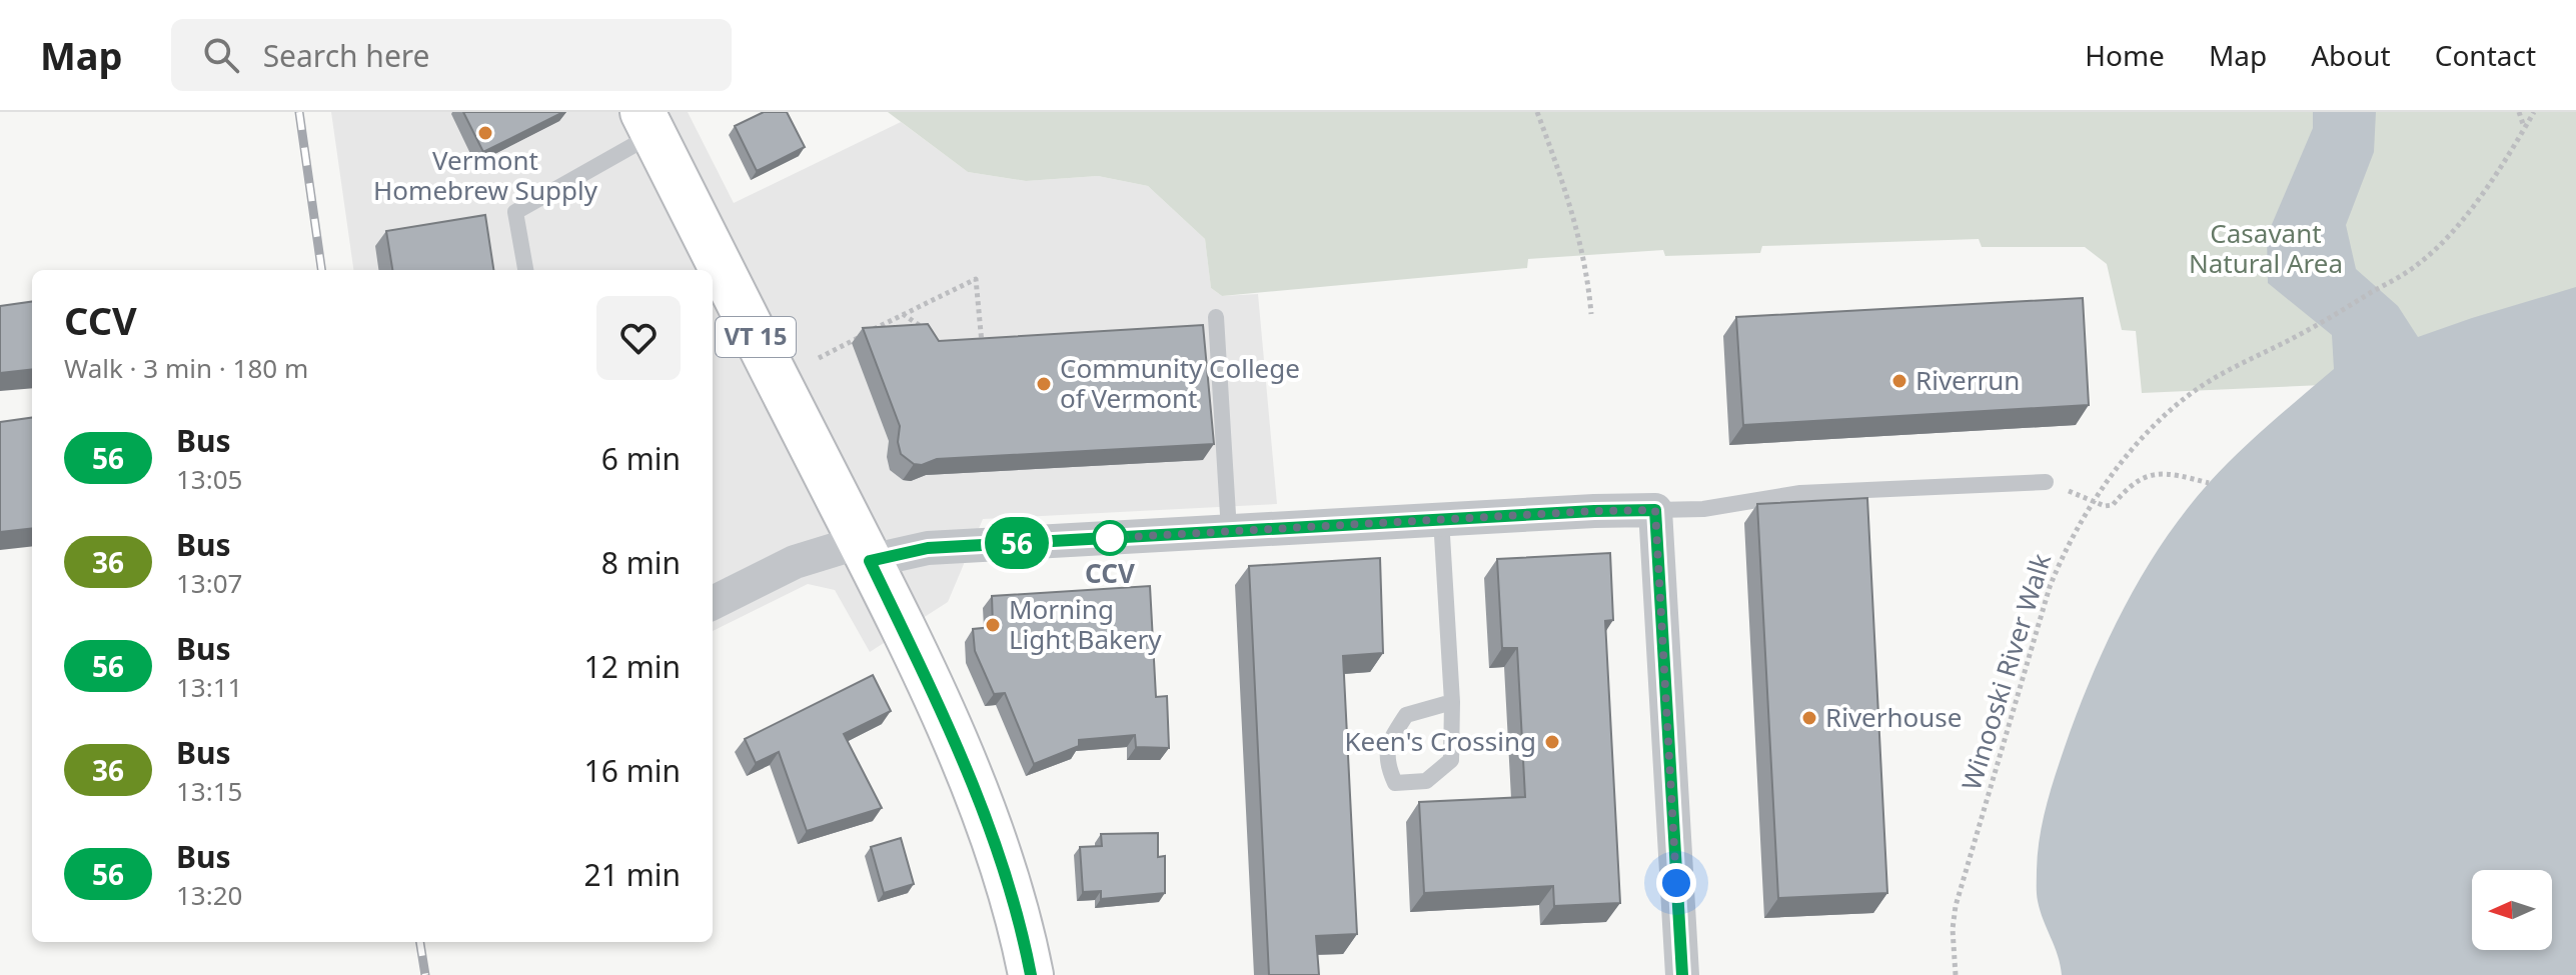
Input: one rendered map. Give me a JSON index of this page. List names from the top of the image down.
{
  "streets": {
    "main road": ["VT 15"],
    "path": ["Winooski River Walk"]
  },
  "parks": ["Casavant Natural Area"],
  "places": [
    "Vermont Homebrew Supply",
    "Riverrun",
    "Community College of Vermont",
    "CCV",
    "Morning Light Bakery",
    "Riverhouse",
    "Keen's Crossing"
  ],
  "lines": ["bus line 56"],
  "north": "left",
  "page": {
    "header": "Map",
    "search": "Search here",
    "nav": [
      "Home",
      "Map",
      "About",
      "Contact"
    ],
    "on_map": "56",
    "heading": ["CCV", "Walk · 3 min · 180 m"],
    "list": [
      {
        "mark": "56",
        "name": "Bus",
        "note": "13:05",
        "value": "6 min"
      },
      {
        "mark": "36",
        "name": "Bus",
        "note": "13:07",
        "value": "8 min"
      },
      {
        "mark": "56",
        "name": "Bus",
        "note": "13:11",
        "value": "12 min"
      },
      {
        "mark": "36",
        "name": "Bus",
        "note": "13:15",
        "value": "16 min"
      },
      {
        "mark": "56",
        "name": "Bus",
        "note": "13:20",
        "value": "21 min"
      }
    ]
  }
}
